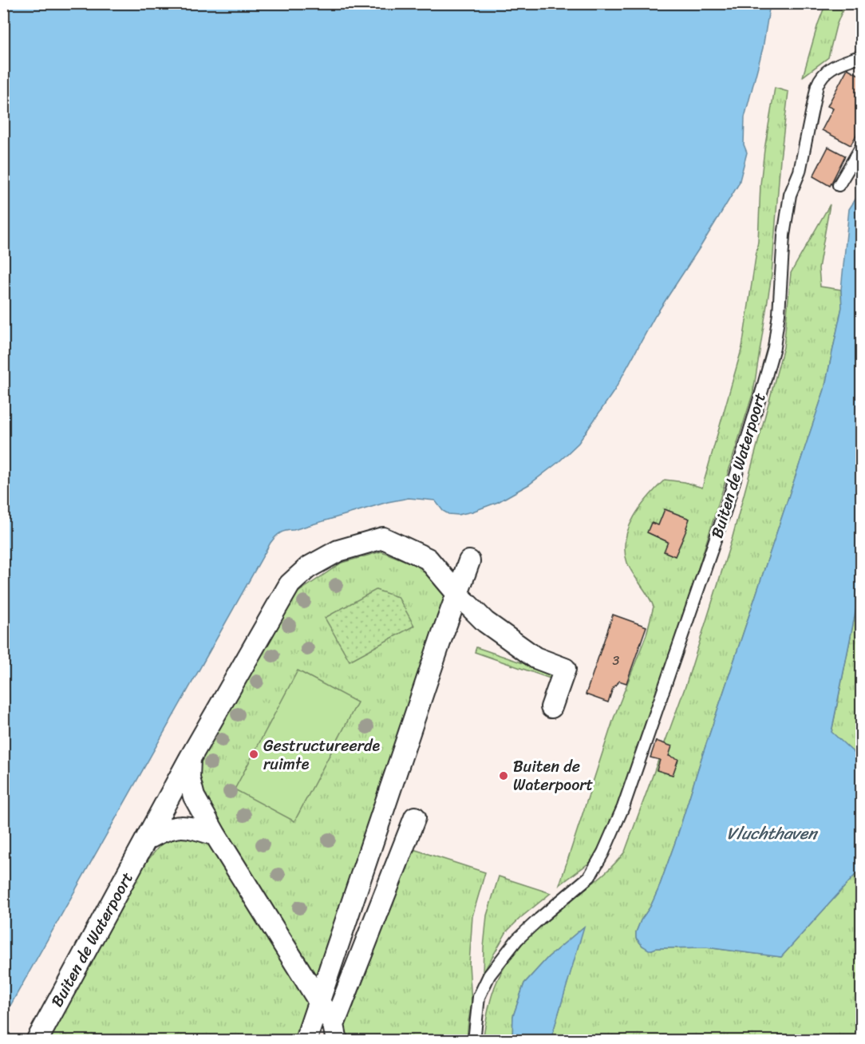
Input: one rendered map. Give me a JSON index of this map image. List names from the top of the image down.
{
  "streets": {
    "street": ["Buiten de Waterpoort"]
  },
  "water": ["Vluchthaven"],
  "places": ["Gestructureerde ruimte", "Buiten de Waterpoort"],
  "house_numbers": ["3"]
}
